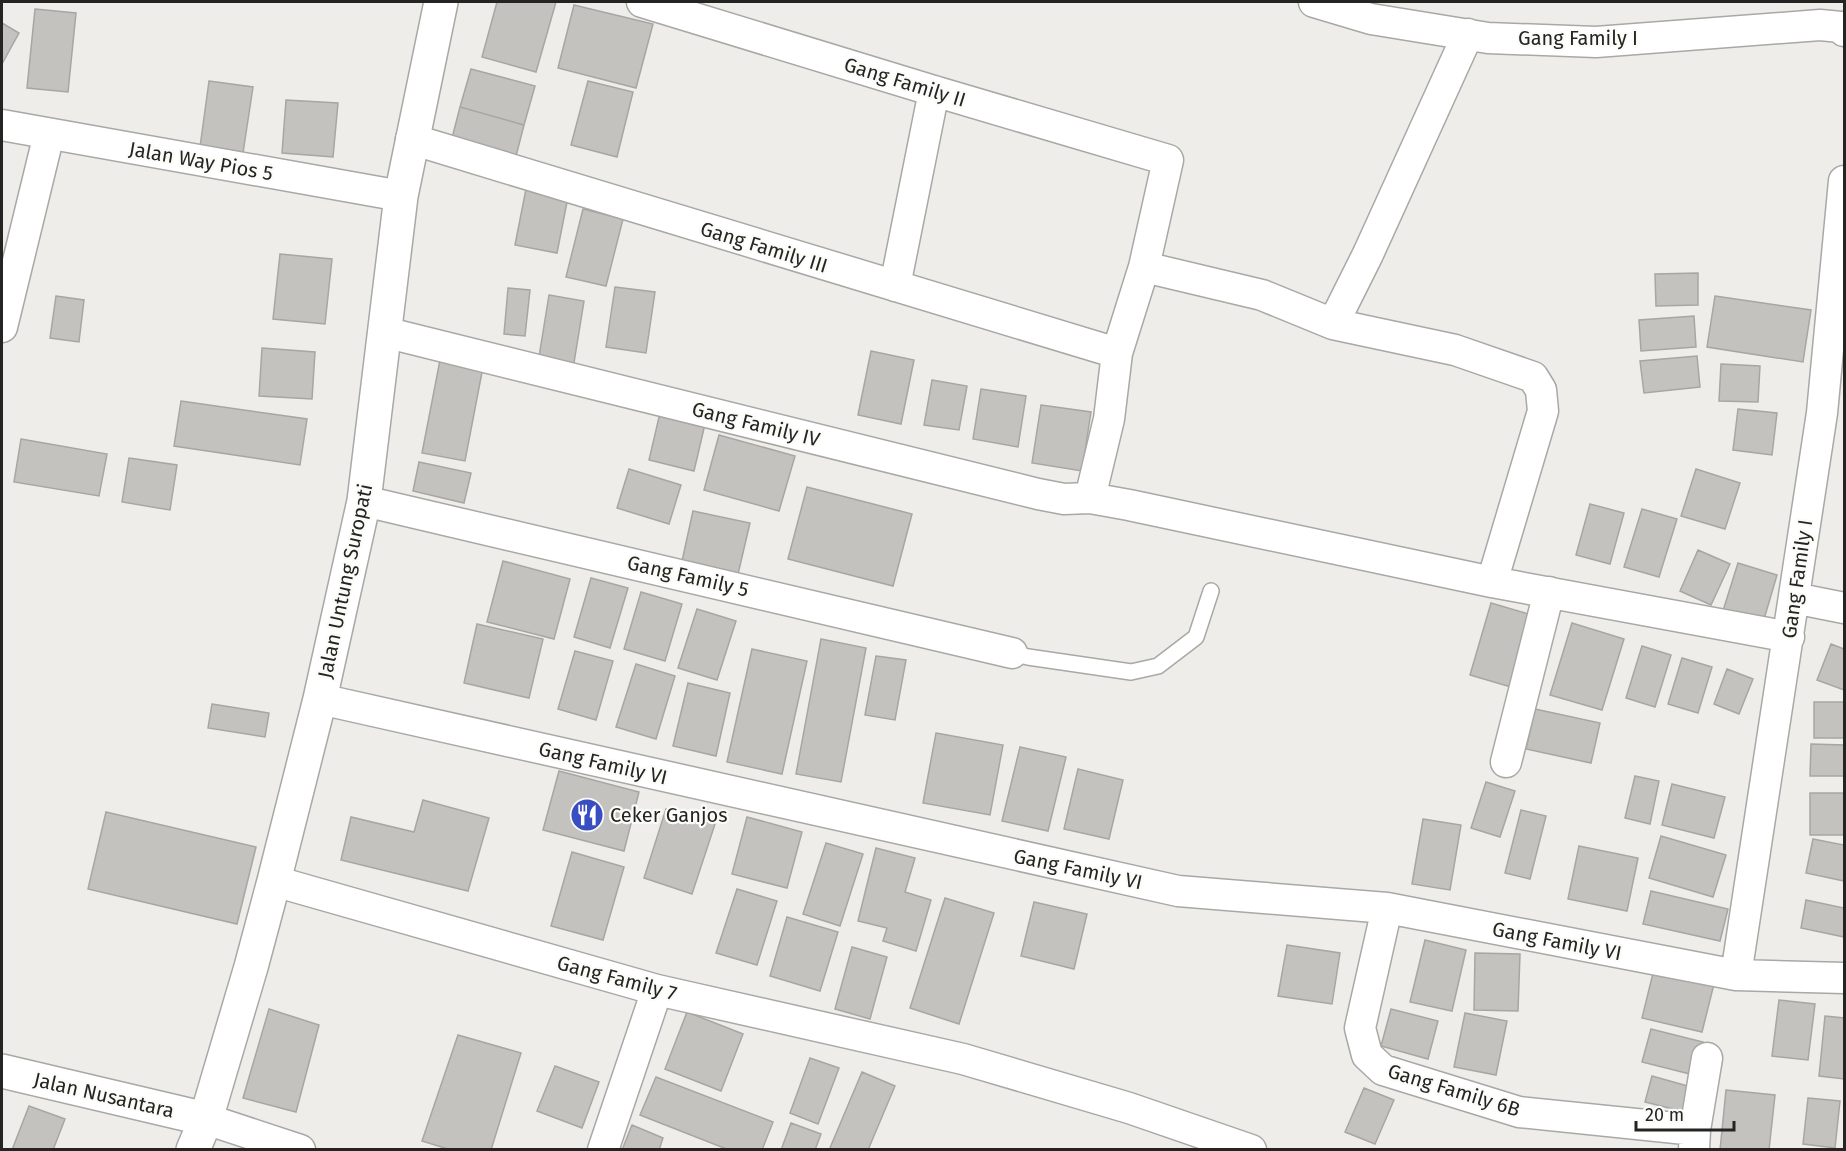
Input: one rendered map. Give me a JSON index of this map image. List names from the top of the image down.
{
  "streets": {
    "main road": ["Jalan Untung Suropati", "Jalan Nusantara"],
    "street": [
      "Gang Family I",
      "Gang Family II",
      "Jalan Way Pios 5",
      "Gang Family III",
      "Gang Family IV",
      "Gang Family 5",
      "Gang Family VI",
      "Gang Family 7",
      "Gang Family 6B"
    ]
  },
  "crossings": [
    ["Gang Family I", "Gang Family IV"],
    ["Gang Family I", "Gang Family VI"],
    ["Jalan Way Pios 5", "Jalan Untung Suropati"],
    ["Gang Family III", "Jalan Untung Suropati"],
    ["Gang Family IV", "Jalan Untung Suropati"],
    ["Gang Family 5", "Jalan Untung Suropati"],
    ["Jalan Untung Suropati", "Gang Family VI"],
    ["Jalan Untung Suropati", "Gang Family 7"],
    ["Jalan Untung Suropati", "Jalan Nusantara"],
    ["Gang Family VI", "Gang Family 6B"]
  ],
  "places": {
    "restaurant": ["Ceker Ganjos"]
  },
  "scale_bar": "20 m"
}
